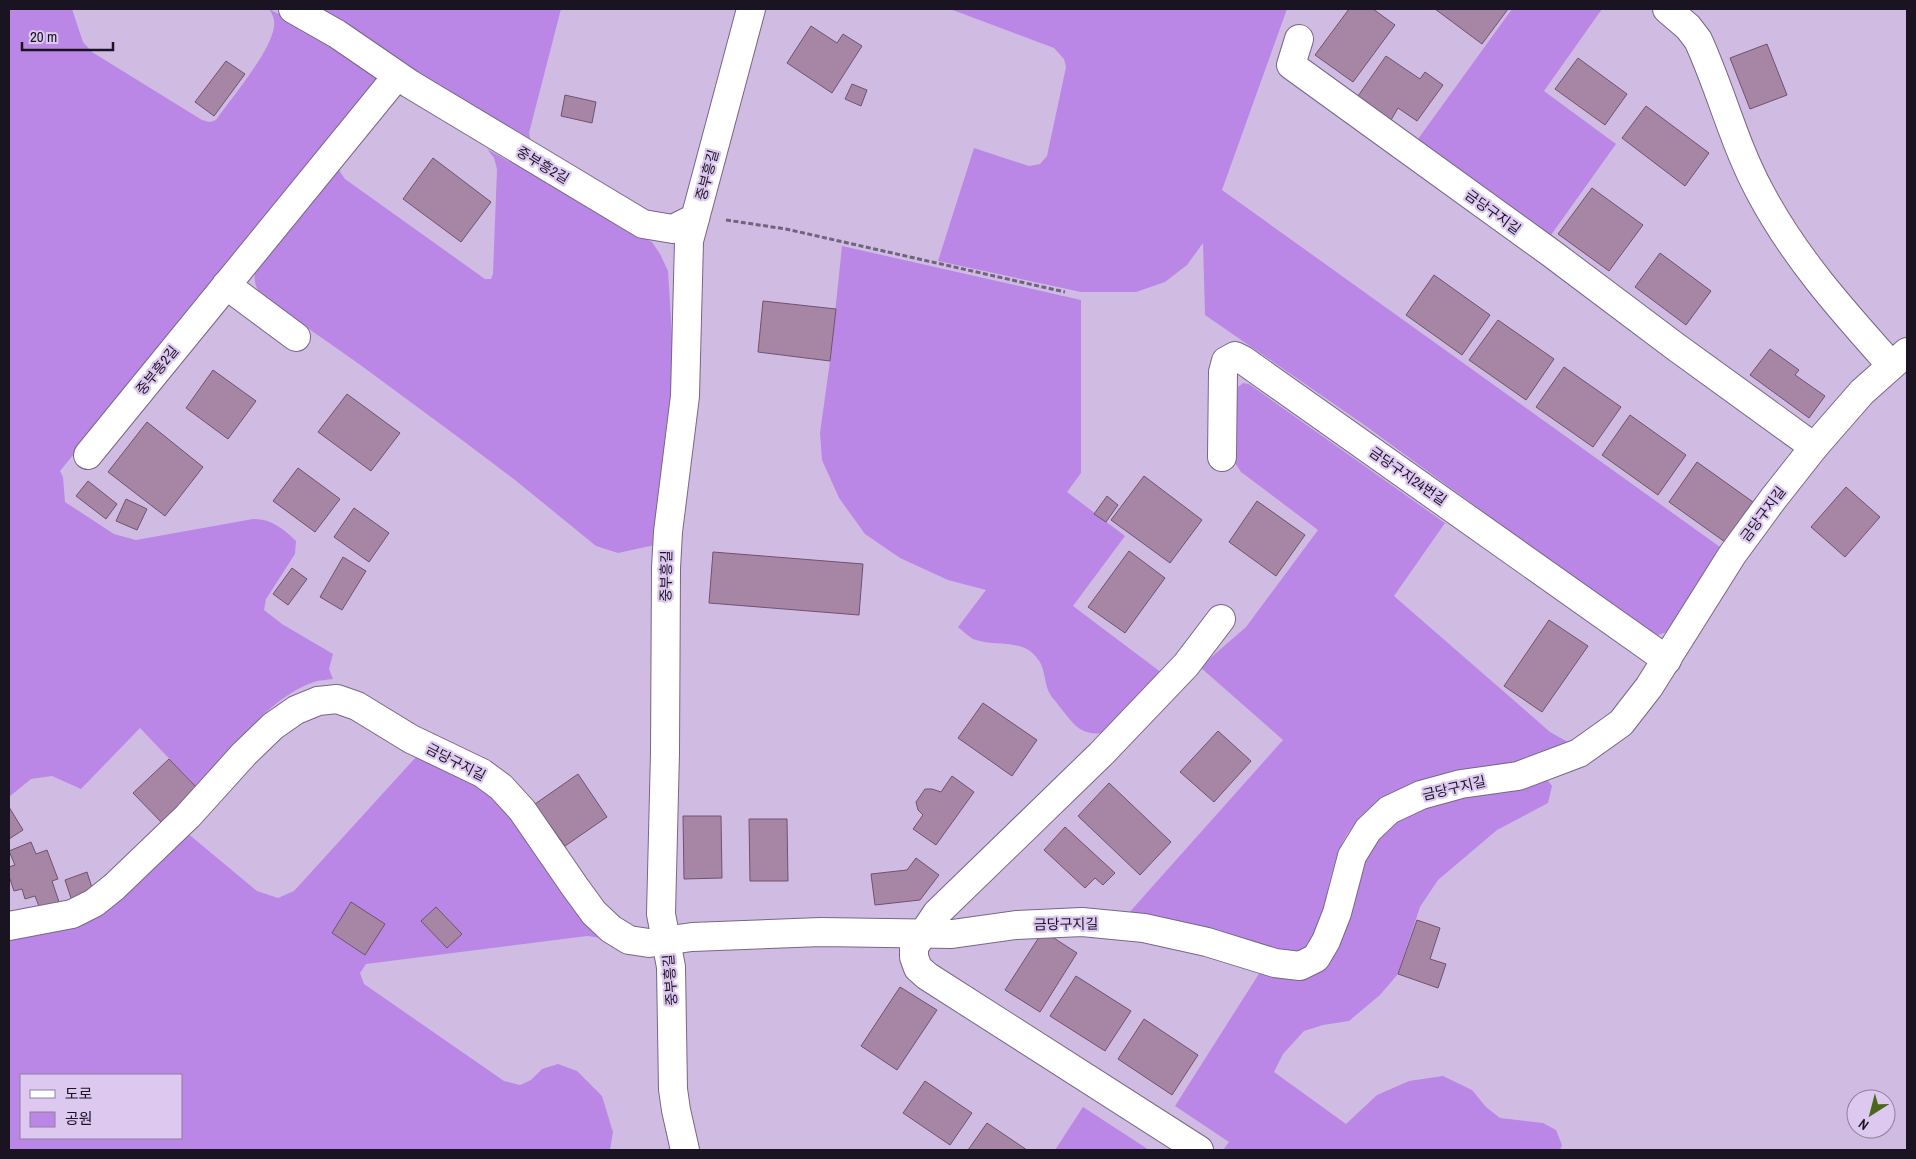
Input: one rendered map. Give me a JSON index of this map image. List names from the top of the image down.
{
  "streets": {
    "street": [
      "중부흥2길",
      "중부흥길",
      "금당구지길",
      "금당구지24번길"
    ]
  },
  "crossings": [
    ["중부흥2길", "중부흥길"],
    ["중부흥길", "금당구지길"],
    ["금당구지길", "금당구지24번길"]
  ],
  "legend": ["도로", "공원"],
  "scale_bar": "20 m",
  "north": "bottom left"
}
